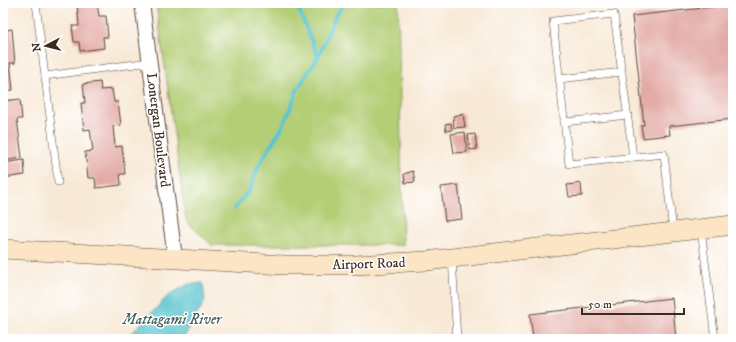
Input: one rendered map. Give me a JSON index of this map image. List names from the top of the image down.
{
  "streets": {
    "main road": ["Airport Road"],
    "street": ["Lonergan Boulevard"]
  },
  "crossings": [
    ["Lonergan Boulevard", "Airport Road"]
  ],
  "water": ["Mattagami River"],
  "scale_bar": "50 m",
  "north": "left"
}
